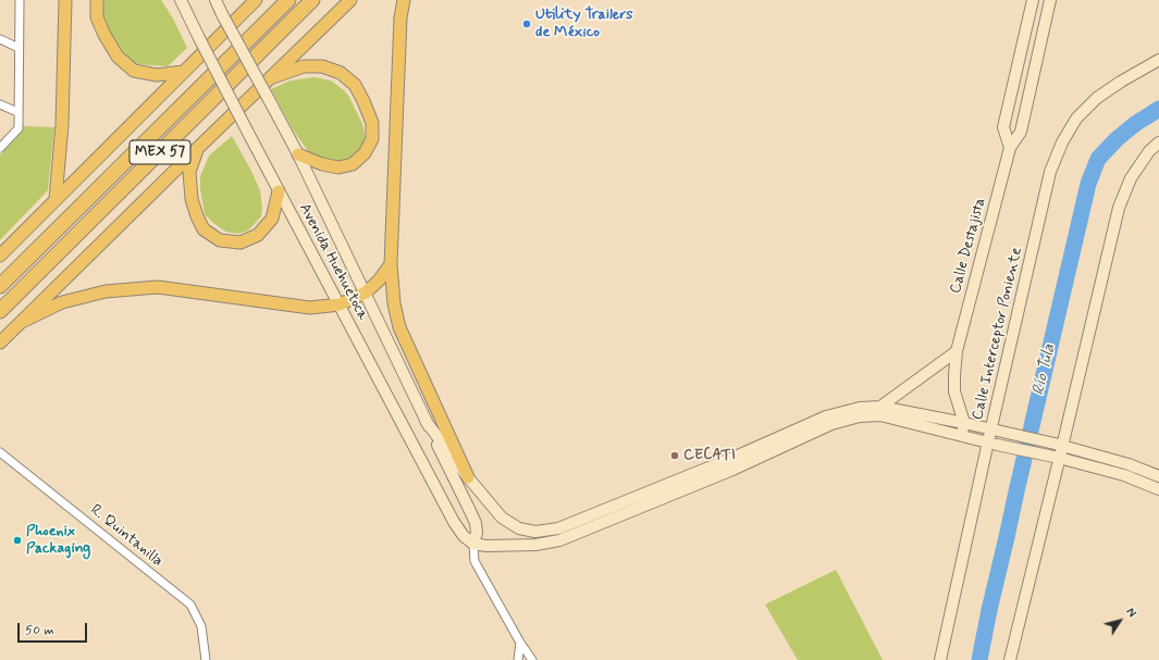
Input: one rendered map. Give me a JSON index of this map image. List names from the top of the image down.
{
  "streets": {
    "highway": ["MEX 57"],
    "main road": ["Calle Destajista", "Avenida Huehuetoca", "Calle Interceptor Poniente"],
    "street": ["R. Quintanilla"]
  },
  "water": ["Río Tula"],
  "places": ["Utility Trailers de México", "CECATI", "Phoenix Packaging"],
  "scale_bar": "50 m",
  "north": "top right"
}
